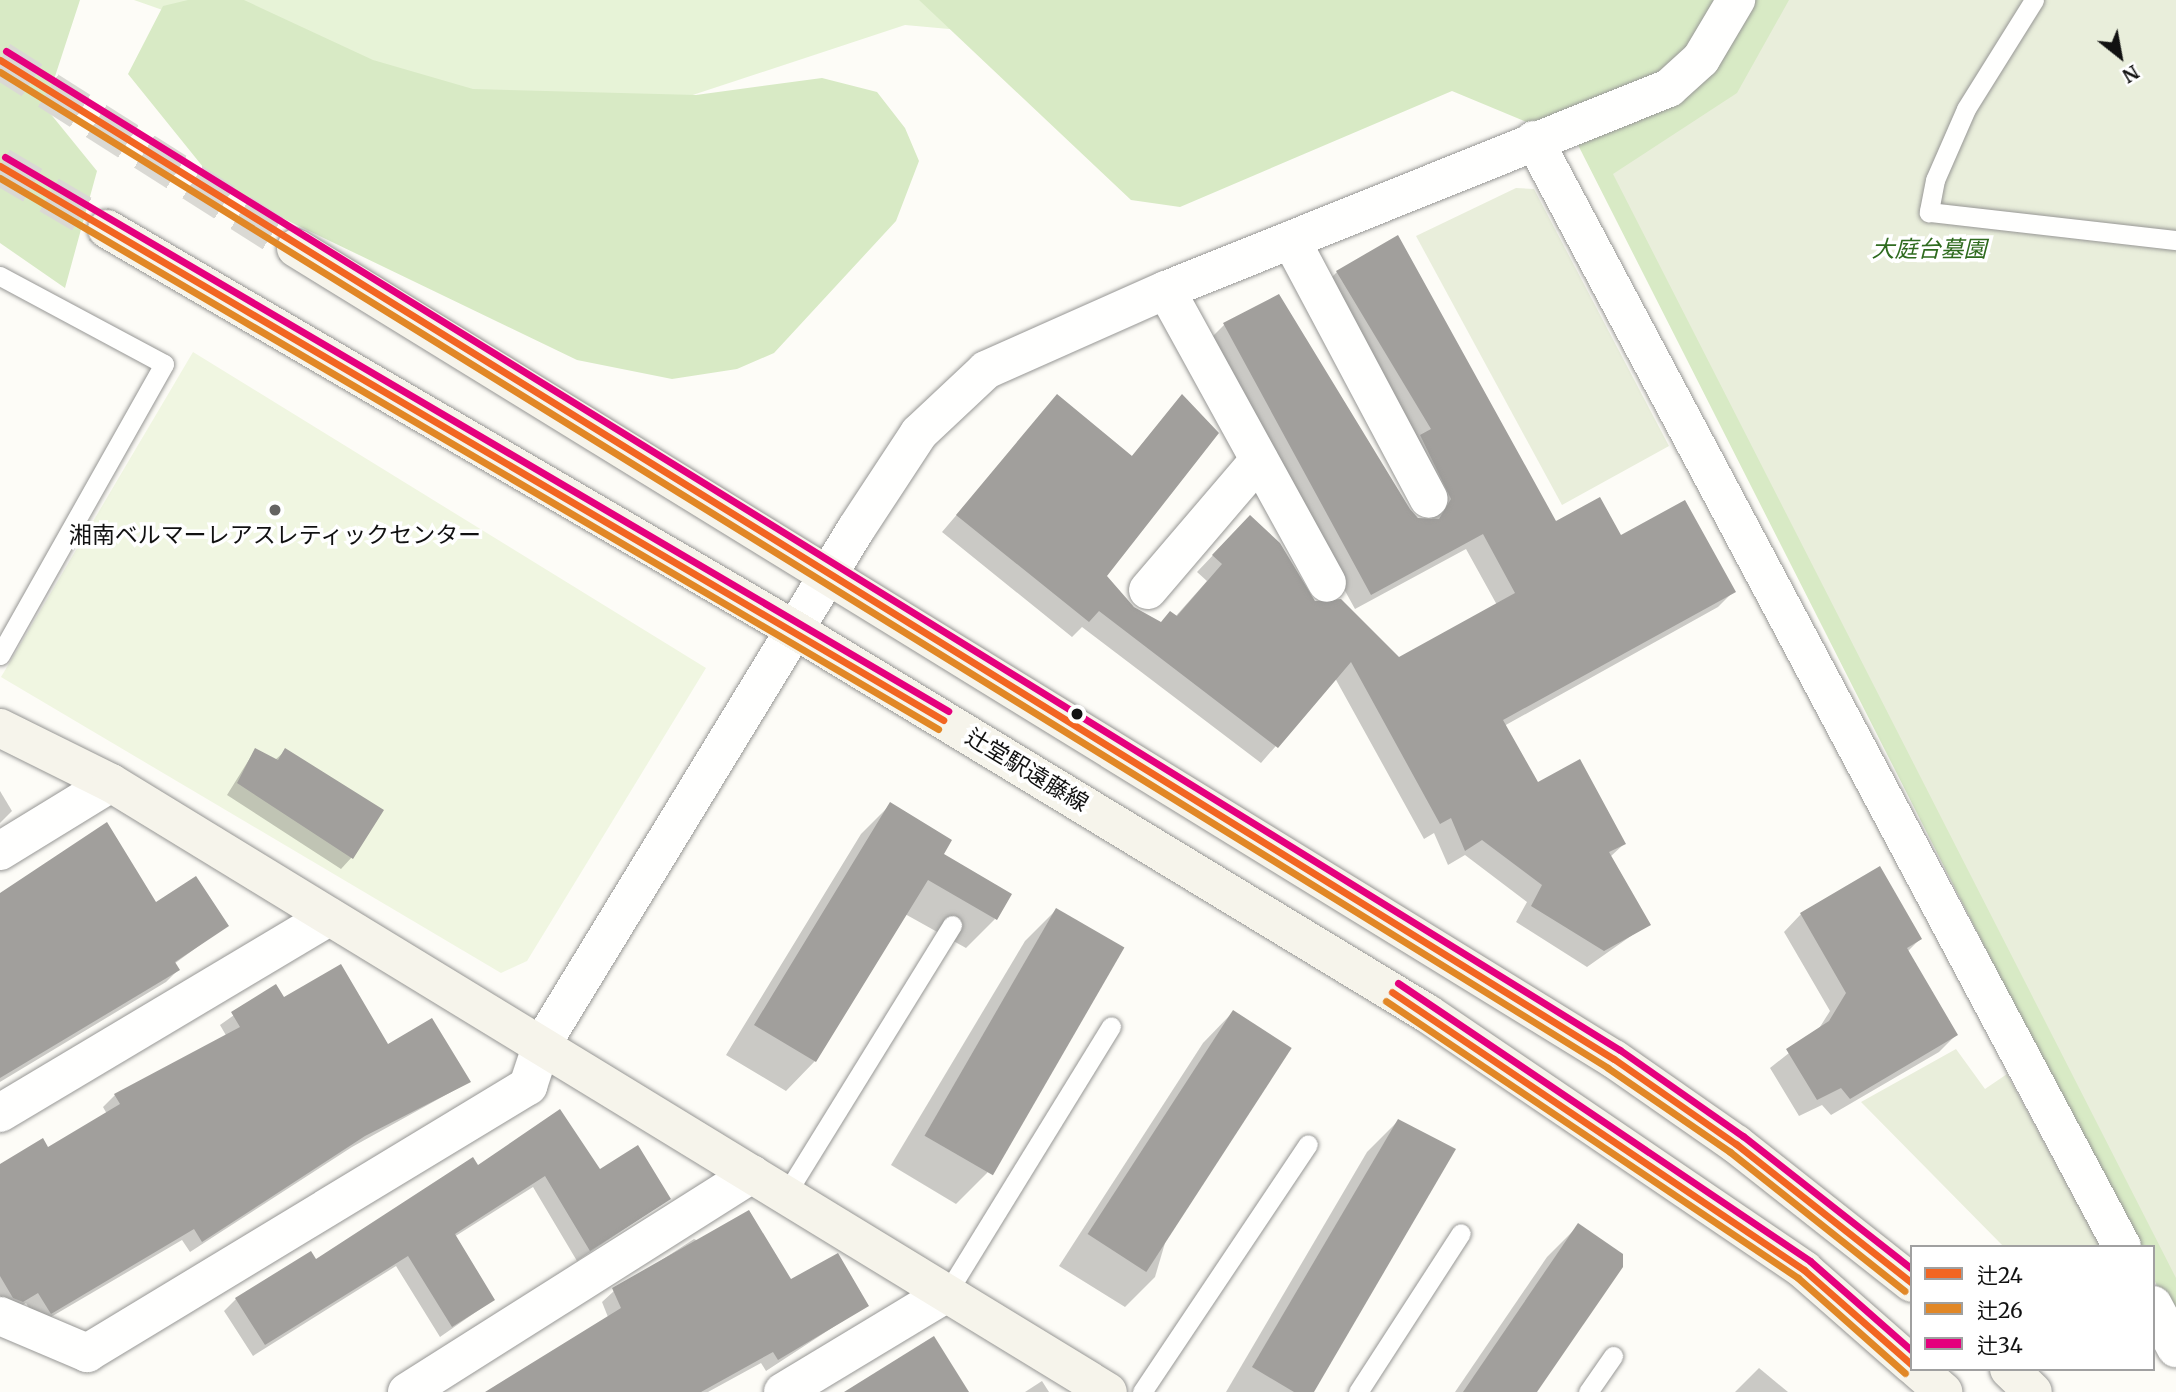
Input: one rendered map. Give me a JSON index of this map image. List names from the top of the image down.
{
  "streets": {
    "street": ["辻堂駅遠藤線"]
  },
  "parks": ["大庭台墓園"],
  "places": ["湘南ベルマーレアスレティックセンター"],
  "lines": ["transit line 辻34", "transit line 辻24", "transit line 辻26"],
  "legend": ["辻24", "辻26", "辻34"],
  "north": "bottom right"
}
